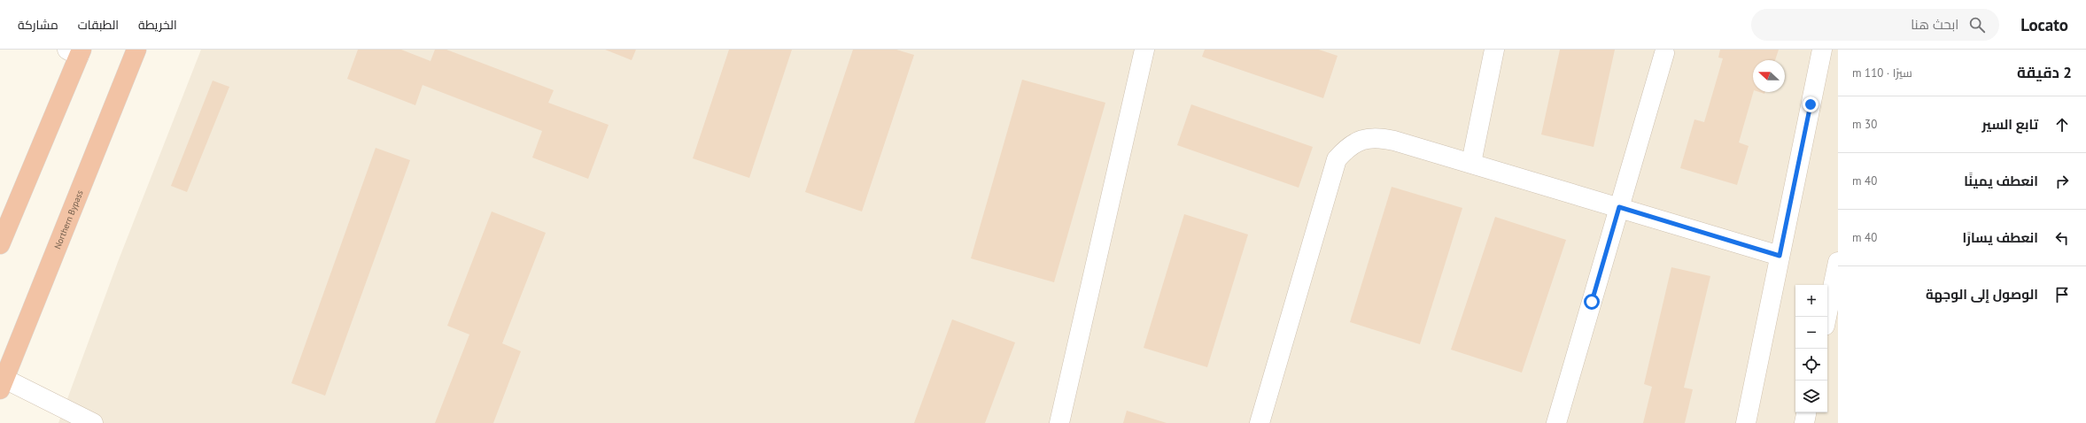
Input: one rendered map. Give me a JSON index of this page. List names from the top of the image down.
{
  "streets": {
    "highway": ["Northern Bypass"]
  },
  "north": "left",
  "page": {
    "header": "Locato",
    "search": "ابحث هنا",
    "nav": ["الخريطة", "الطبقات", "مشاركة"],
    "heading": ["2 دقيقة", "سيرًا · 110 m"],
    "list": [
      ["تابع السير", "30 m"],
      ["انعطف يمينًا", "40 m"],
      ["انعطف يسارًا", "40 m"],
      "الوصول إلى الوجهة"
    ],
    "map_buttons": ["+", "−"]
  }
}
